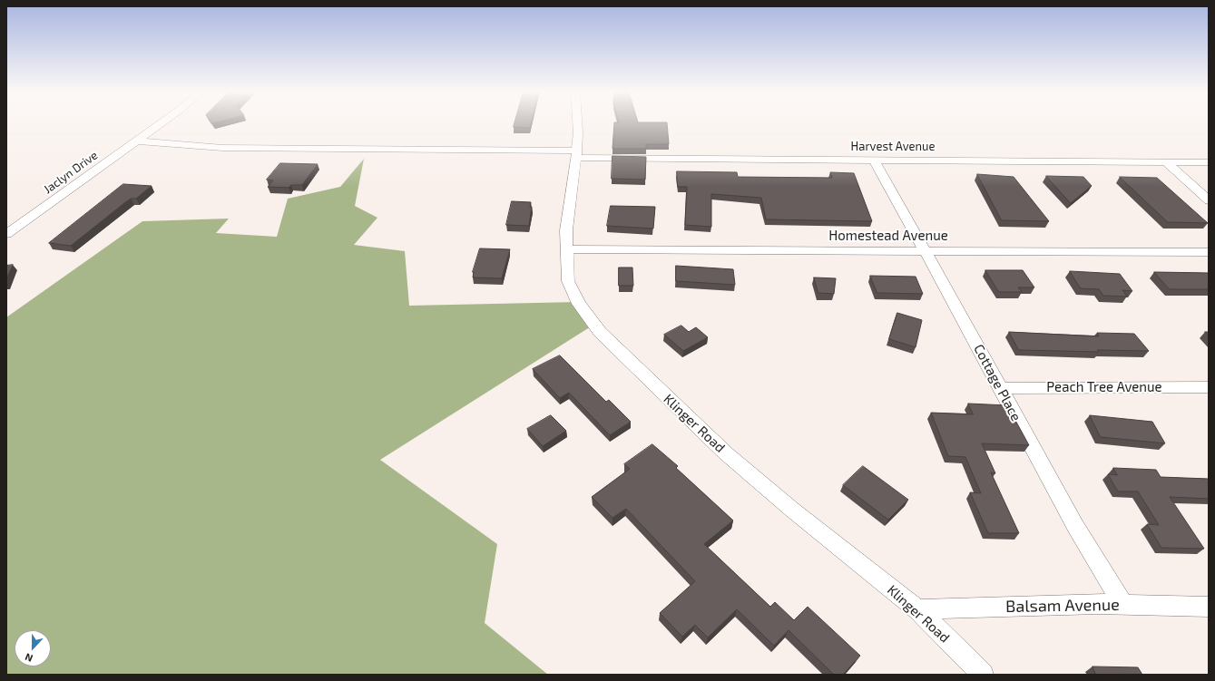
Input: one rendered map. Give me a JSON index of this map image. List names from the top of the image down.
{
  "streets": {
    "street": [
      "Harvest Avenue",
      "Jaclyn Drive",
      "Homestead Avenue",
      "Cottage Place",
      "Peach Tree Avenue",
      "Klinger Road",
      "Balsam Avenue"
    ]
  },
  "crossings": [
    ["Harvest Avenue", "Jaclyn Drive"],
    ["Harvest Avenue", "Cottage Place"],
    ["Harvest Avenue", "Klinger Road"],
    ["Homestead Avenue", "Cottage Place"],
    ["Homestead Avenue", "Klinger Road"],
    ["Cottage Place", "Peach Tree Avenue"],
    ["Cottage Place", "Balsam Avenue"],
    ["Klinger Road", "Balsam Avenue"]
  ],
  "north": "bottom"
}
